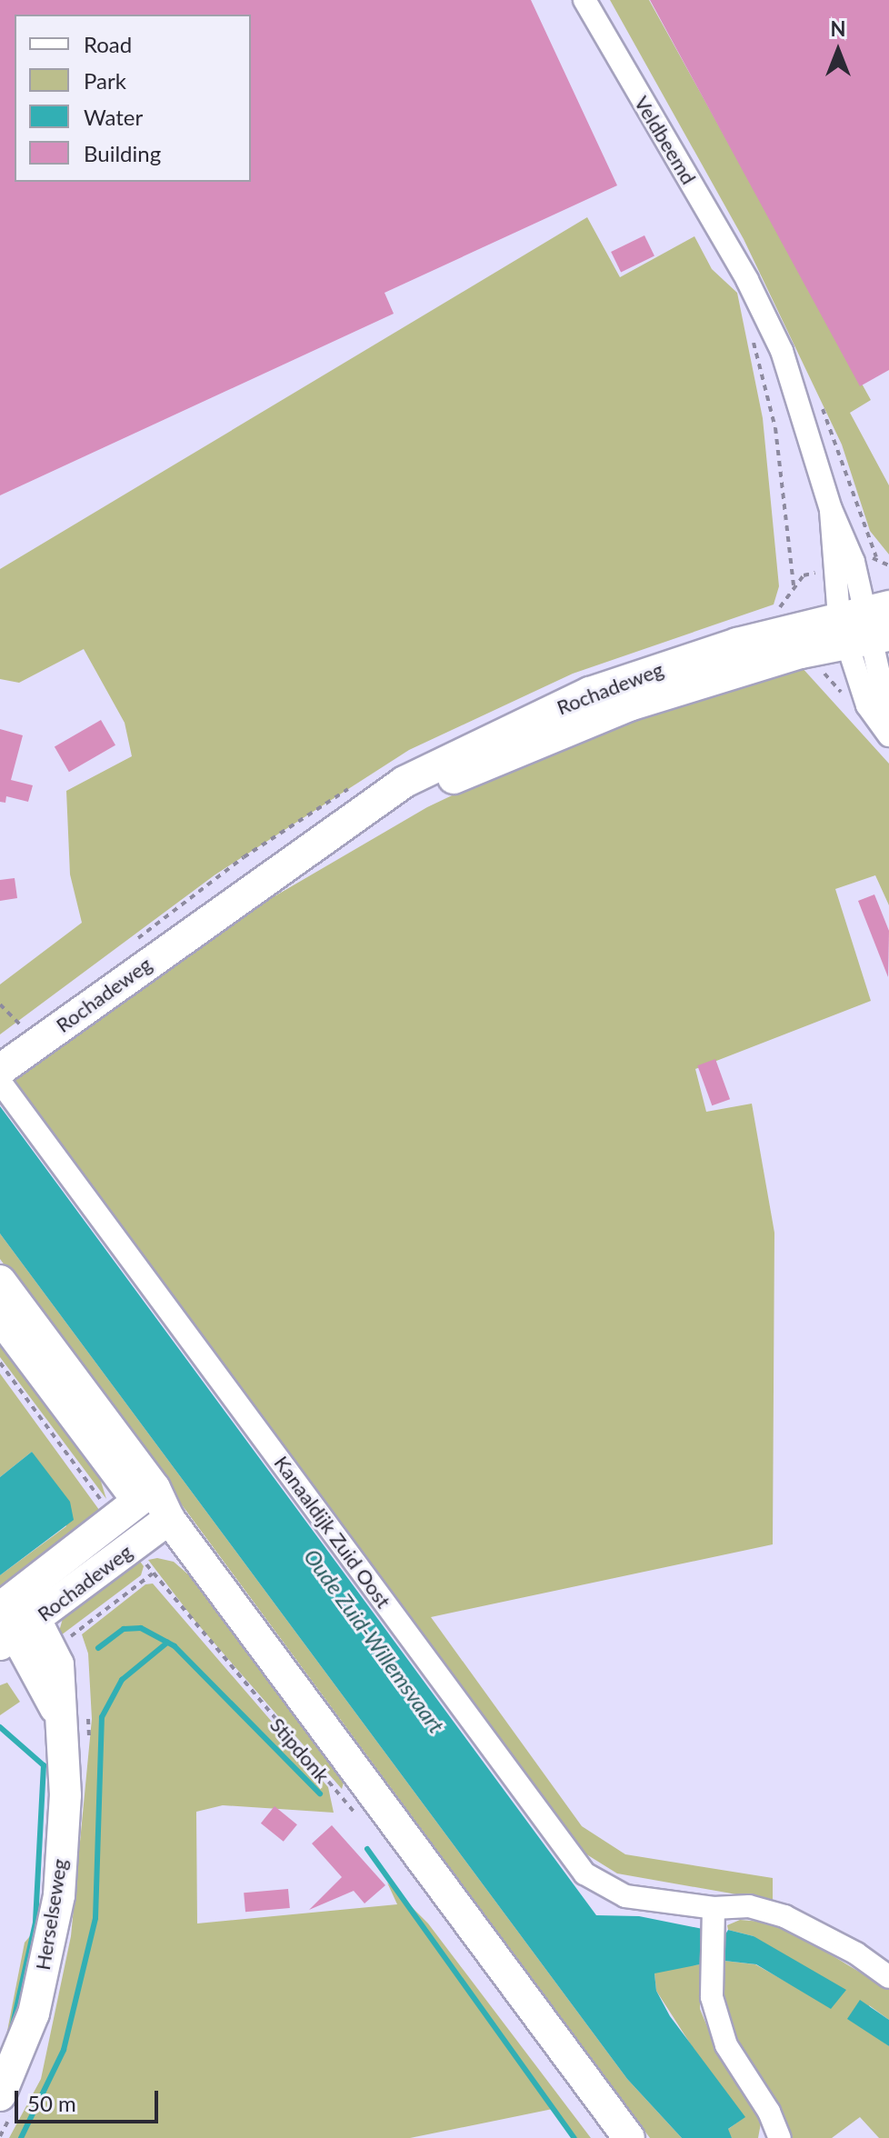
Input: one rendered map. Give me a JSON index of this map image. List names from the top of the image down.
{
  "streets": {
    "main road": ["Rochadeweg", "Stipdonk", "Herselseweg"],
    "street": ["Veldbeemd", "Kanaaldijk Zuid Oost"]
  },
  "crossings": [
    ["Veldbeemd", "Rochadeweg"],
    ["Rochadeweg", "Stipdonk"],
    ["Rochadeweg", "Herselseweg"]
  ],
  "water": ["Oude Zuid-Willemsvaart"],
  "legend": [
    "Road",
    "Park",
    "Water",
    "Building"
  ],
  "scale_bar": "50 m",
  "north": "top"
}
